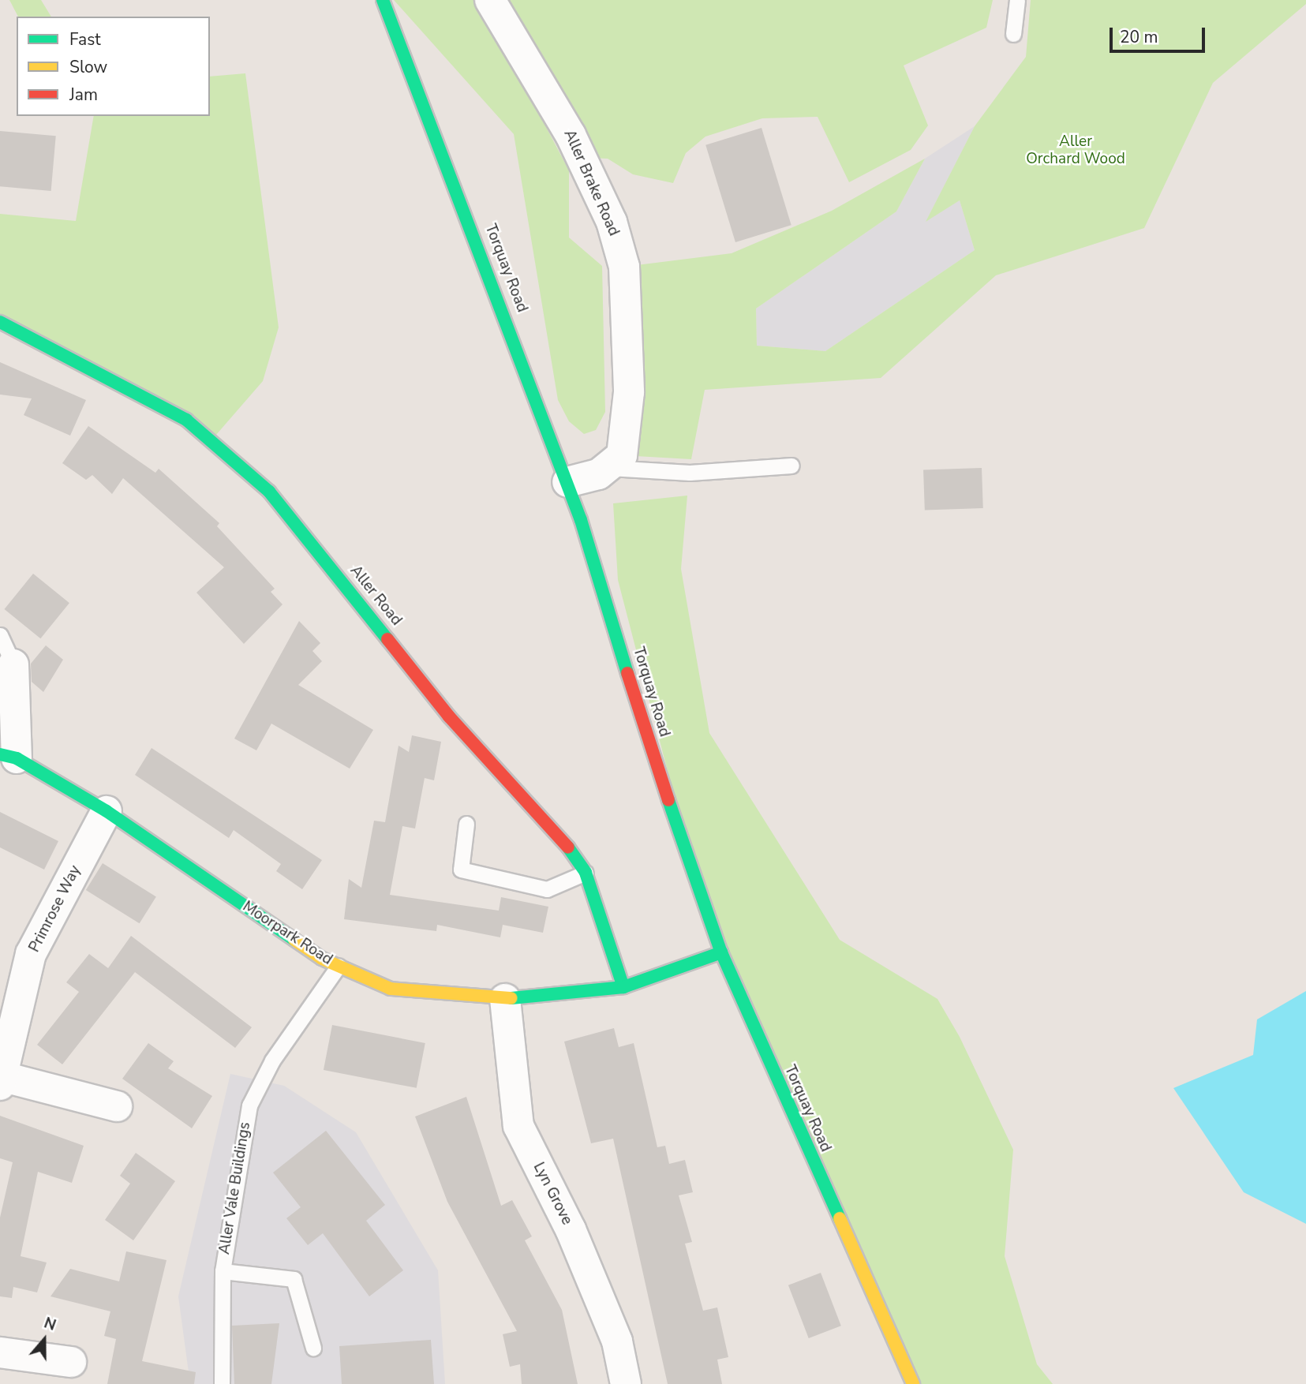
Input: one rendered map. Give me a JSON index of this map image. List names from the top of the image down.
{
  "streets": {
    "street": [
      "Aller Brake Road",
      "Torquay Road",
      "Aller Road",
      "Primrose Way",
      "Moorpark Road",
      "Lyn Grove"
    ],
    "lane": ["Aller Vale Buildings"]
  },
  "crossings": [
    ["Aller Brake Road", "Torquay Road"],
    ["Torquay Road", "Moorpark Road"],
    ["Aller Road", "Moorpark Road"],
    ["Primrose Way", "Moorpark Road"],
    ["Moorpark Road", "Aller Vale Buildings"],
    ["Moorpark Road", "Lyn Grove"]
  ],
  "parks": ["Aller Orchard Wood"],
  "legend": ["Fast", "Slow", "Jam"],
  "scale_bar": "20 m",
  "north": "top"
}
